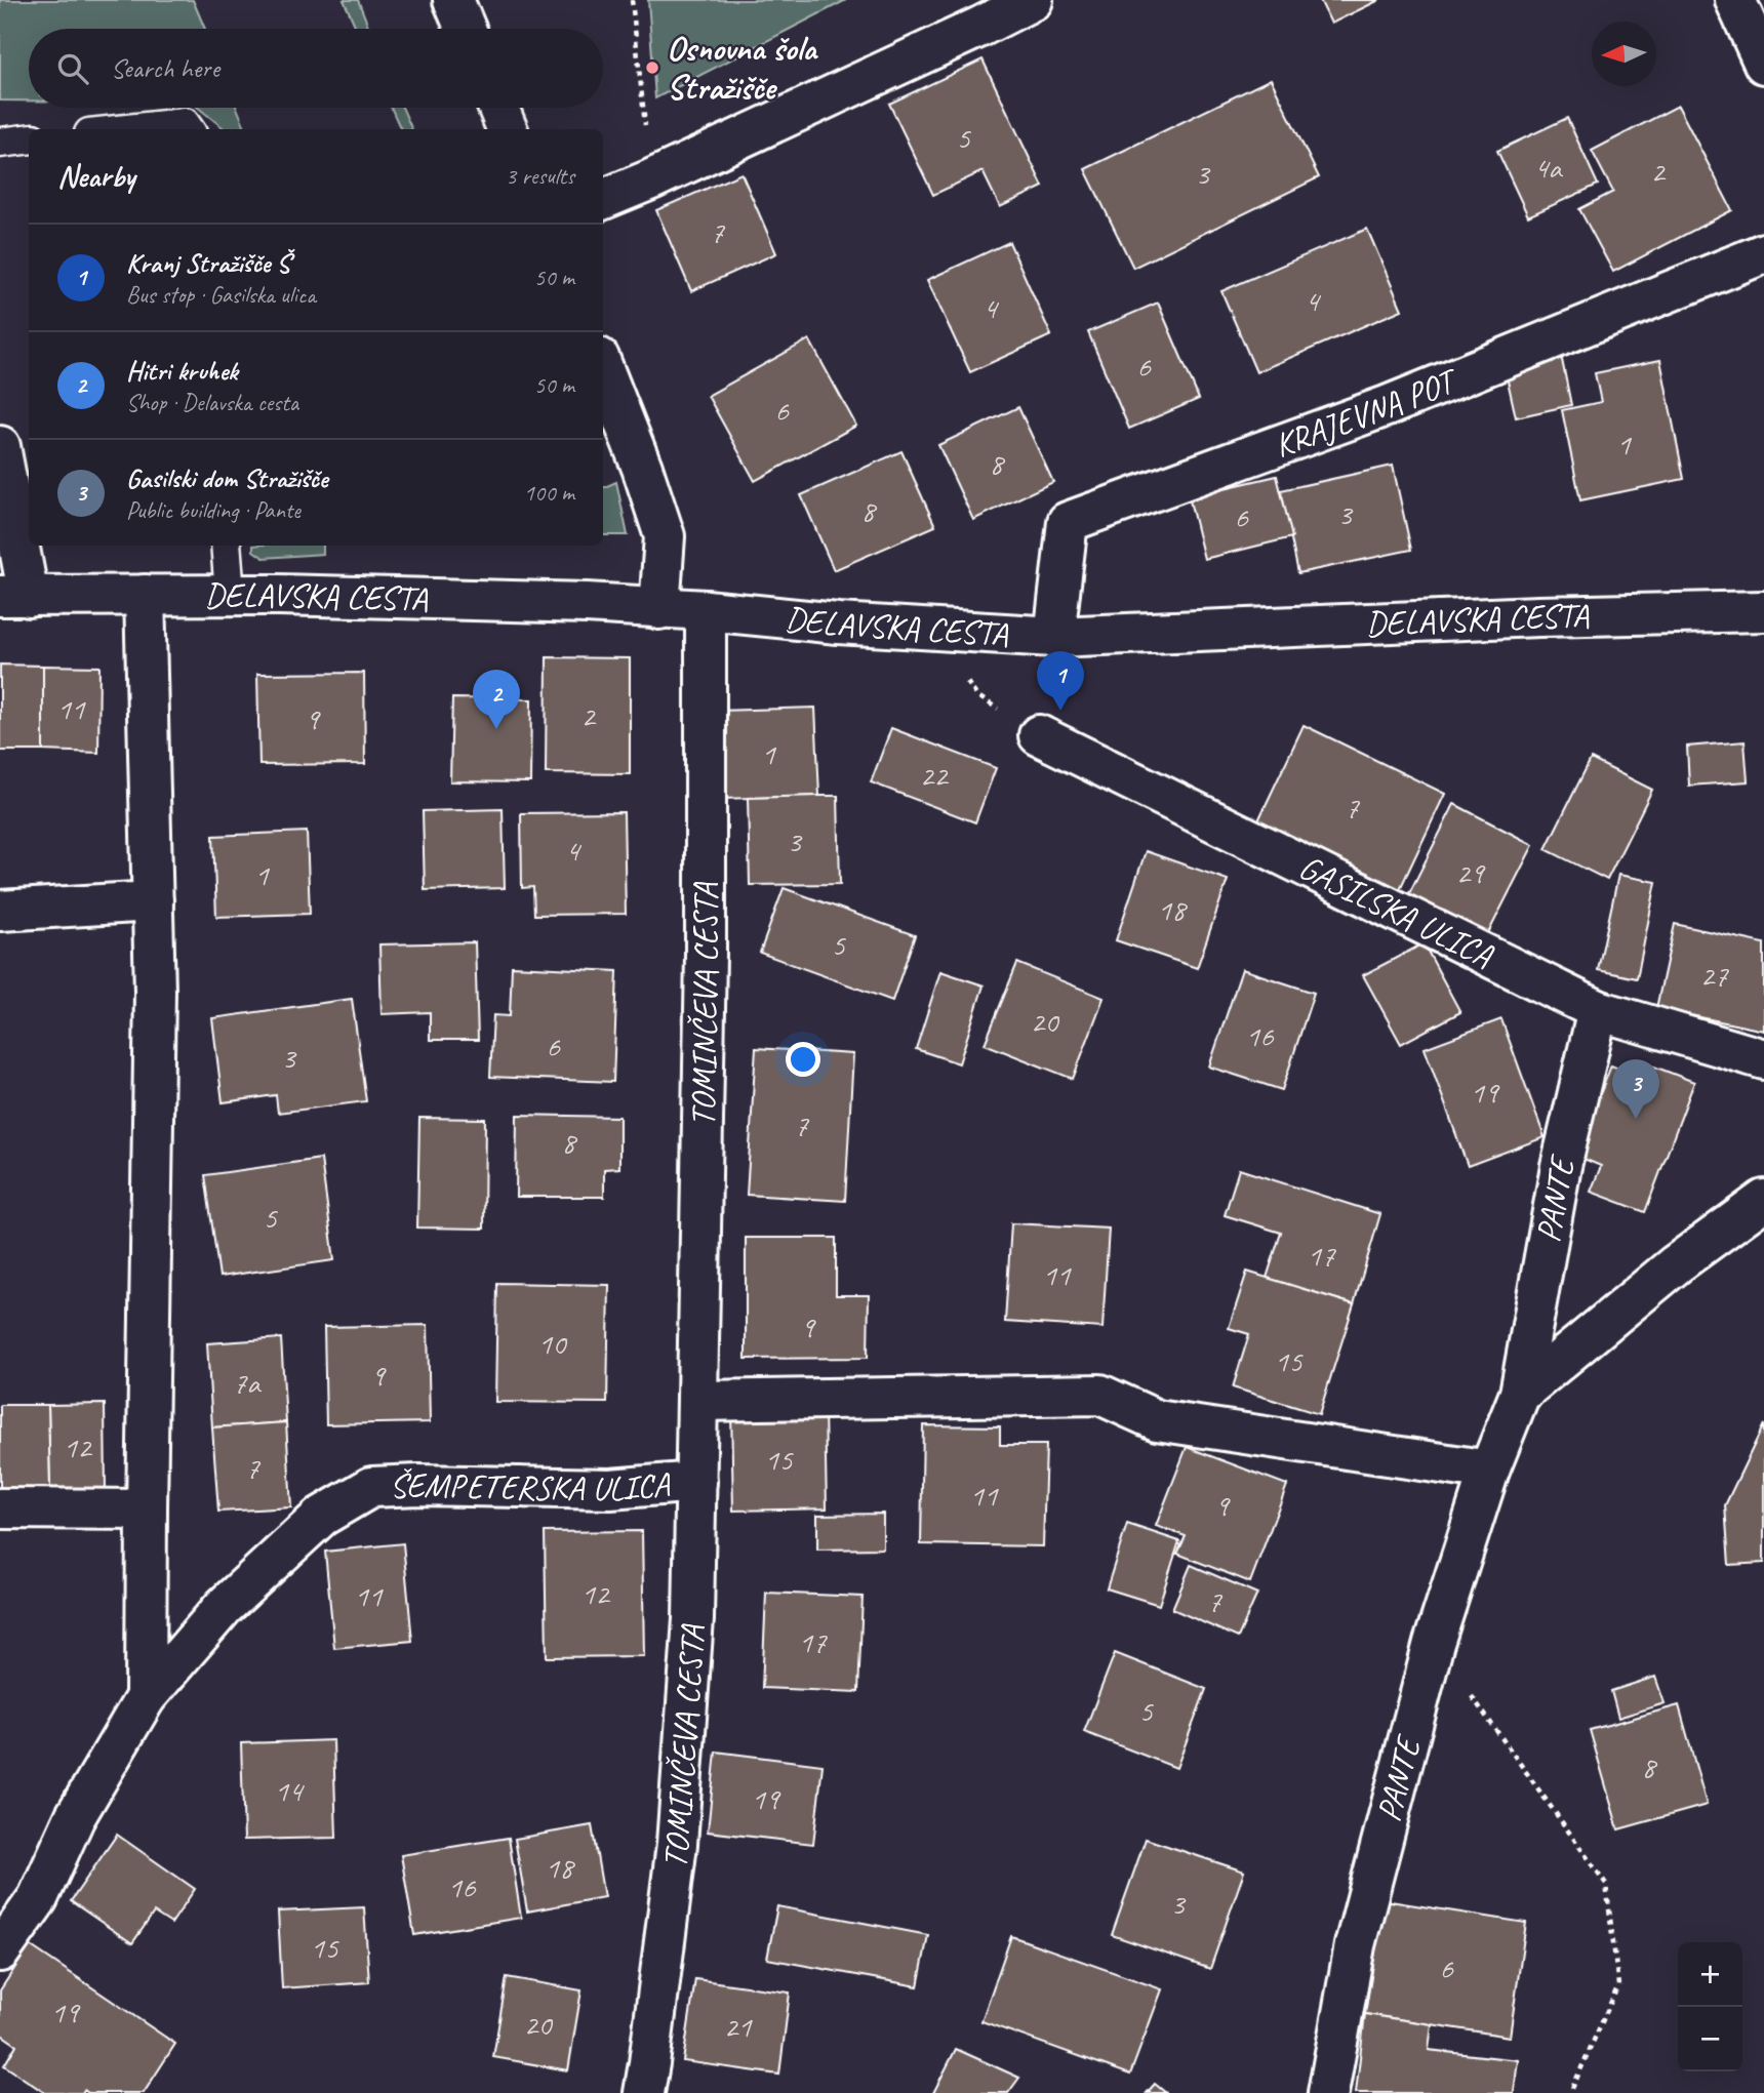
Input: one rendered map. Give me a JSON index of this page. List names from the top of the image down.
{
  "streets": {
    "street": [
      "KRAJEVNA POT",
      "DELAVSKA CESTA",
      "GASILSKA ULICA",
      "TOMINČEVA CESTA",
      "PANTE",
      "ŠEMPETERSKA ULICA"
    ]
  },
  "crossings": [
    ["KRAJEVNA POT", "DELAVSKA CESTA"],
    ["DELAVSKA CESTA", "TOMINČEVA CESTA"],
    ["GASILSKA ULICA", "PANTE"],
    ["TOMINČEVA CESTA", "ŠEMPETERSKA ULICA"]
  ],
  "places": ["Osnovna šola Stražišče"],
  "house_numbers": [
    "5",
    "4a",
    "2",
    "3",
    "7",
    "4",
    "4",
    "6",
    "6",
    "1",
    "8",
    "8",
    "3",
    "6",
    "11",
    "2",
    "9",
    "1",
    "22",
    "7",
    "3",
    "4",
    "29",
    "1",
    "18",
    "5",
    "27",
    "20",
    "16",
    "6",
    "3",
    "19",
    "7",
    "8",
    "5",
    "17",
    "11",
    "9",
    "10",
    "15",
    "9",
    "7a",
    "12",
    "15",
    "7",
    "11",
    "9",
    "12",
    "11",
    "7",
    "17",
    "5",
    "8",
    "14",
    "19",
    "18",
    "16",
    "3",
    "15",
    "6",
    "19",
    "20",
    "21"
  ],
  "north": "left",
  "page": {
    "search": "Search here",
    "heading": ["Nearby", "3 results"],
    "list": [
      {
        "mark": "1",
        "name": "Kranj Stražišče Š",
        "note": "Bus stop · Gasilska ulica",
        "value": "50 m"
      },
      {
        "mark": "2",
        "name": "Hitri kruhek",
        "note": "Shop · Delavska cesta",
        "value": "50 m"
      },
      {
        "mark": "3",
        "name": "Gasilski dom Stražišče",
        "note": "Public building · Pante",
        "value": "100 m"
      }
    ],
    "pins": ["1", "2", "3"],
    "map_buttons": ["+", "−"]
  }
}
